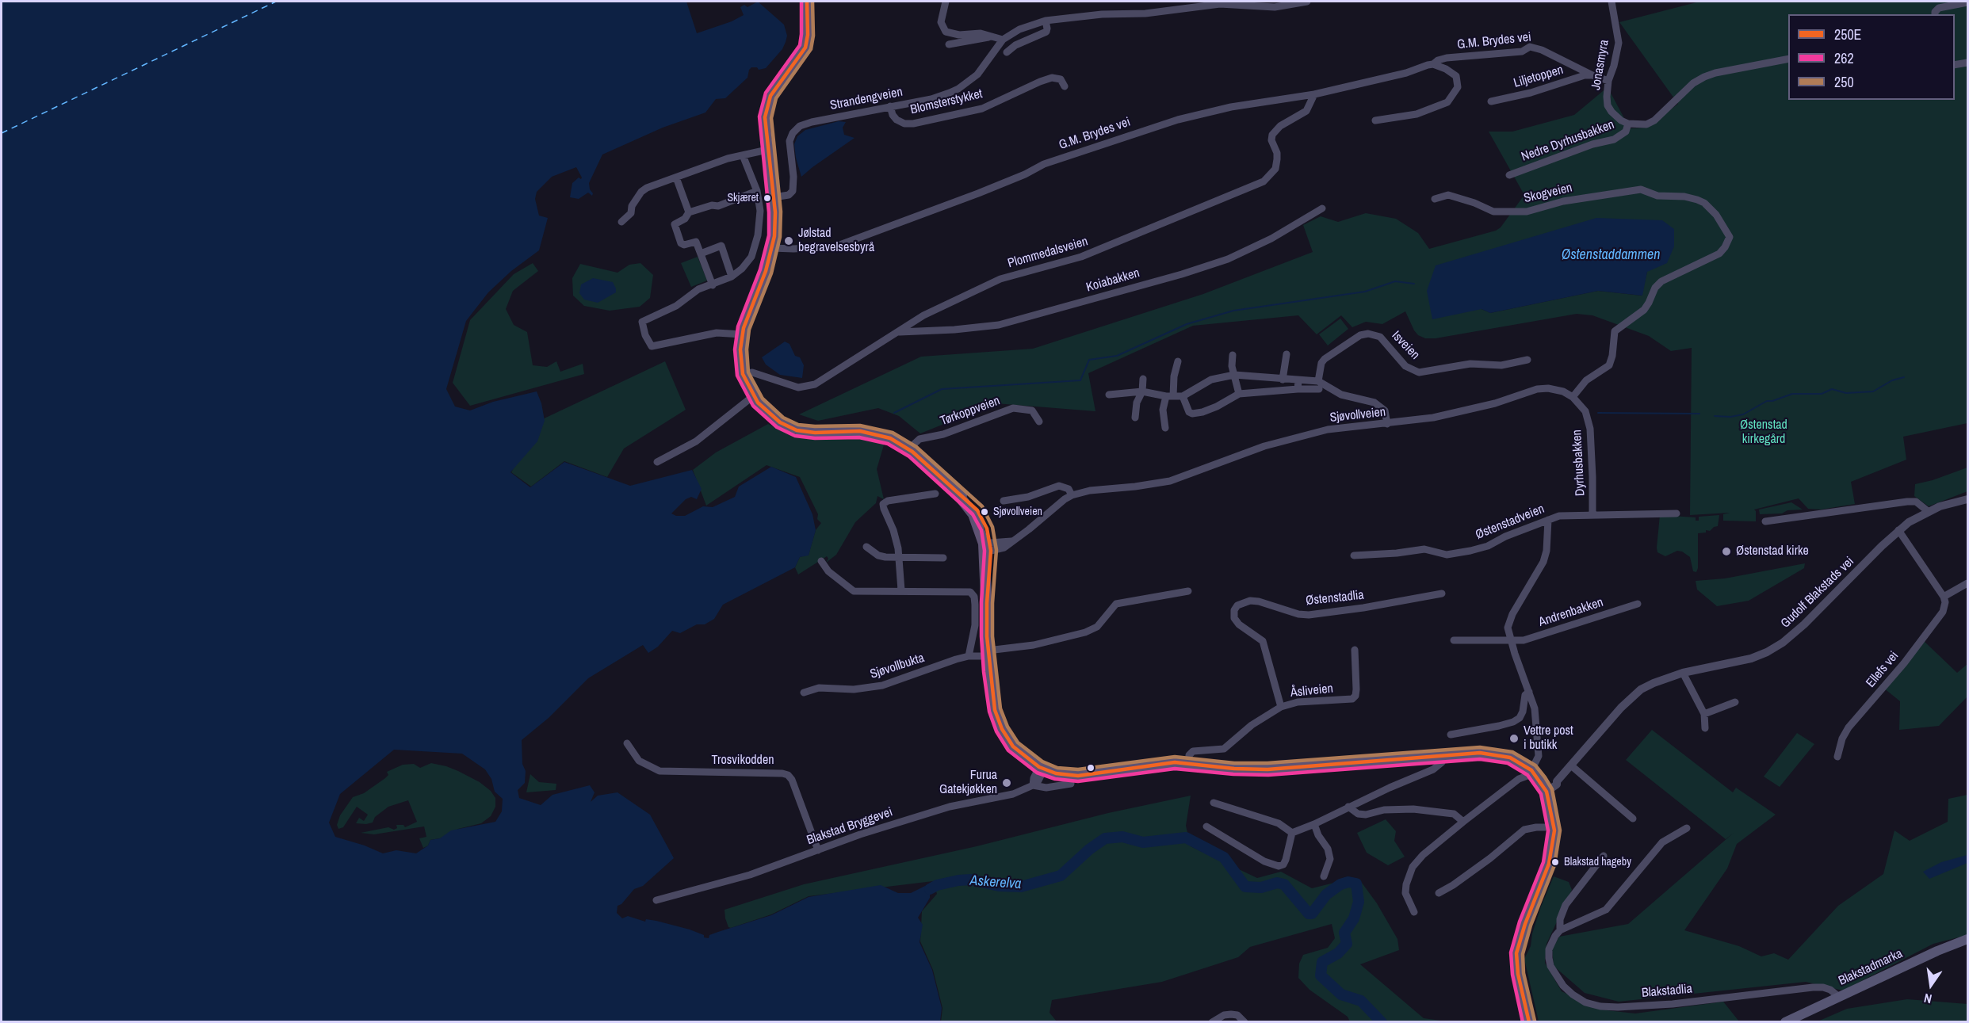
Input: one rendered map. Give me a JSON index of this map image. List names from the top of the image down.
{
  "streets": {
    "main road": ["Blakstadmarka"],
    "street": [
      "G.M. Brydes vei",
      "Jonasmyra",
      "Liljetoppen",
      "Strandengveien",
      "Blomsterstykket",
      "Nedre Dyrhusbakken",
      "Skogveien",
      "Plommedalsveien",
      "Koiabakken",
      "Isveien",
      "Tørkoppveien",
      "Sjøvollveien",
      "Dyrhusbakken",
      "Østenstadveien",
      "Gudolf Blakstads vei",
      "Østenstadlia",
      "Andrenbakken",
      "Sjøvollbukta",
      "Ellefs vei",
      "Åsliveien",
      "Trosvikodden",
      "Blakstad Bryggevei",
      "Blakstadlia"
    ]
  },
  "crossings": [
    ["G.M. Brydes vei", "Jonasmyra"],
    ["G.M. Brydes vei", "Liljetoppen"],
    ["G.M. Brydes vei", "Plommedalsveien"],
    ["Jonasmyra", "Nedre Dyrhusbakken"],
    ["Strandengveien", "Blomsterstykket"],
    ["Skogveien", "Sjøvollveien"],
    ["Plommedalsveien", "Koiabakken"],
    ["Sjøvollveien", "Dyrhusbakken"],
    ["Dyrhusbakken", "Østenstadveien"],
    ["Østenstadlia", "Åsliveien"],
    ["Trosvikodden", "Blakstad Bryggevei"],
    ["Blakstadmarka", "Blakstadlia"]
  ],
  "water": ["Østenstaddammen", "Askerelva"],
  "parks": ["Østenstad kirkegård"],
  "places": [
    "Skjæret",
    "Jølstad begravelsesbyrå",
    "Sjøvollveien",
    "Østenstad kirke",
    "Vettre post i butikk",
    "Furua Gatekjøkken",
    "Blakstad hageby"
  ],
  "lines": ["transit line 250E", "transit line 262", "transit line 250"],
  "legend": ["250E", "262", "250"],
  "north": "bottom"
}
